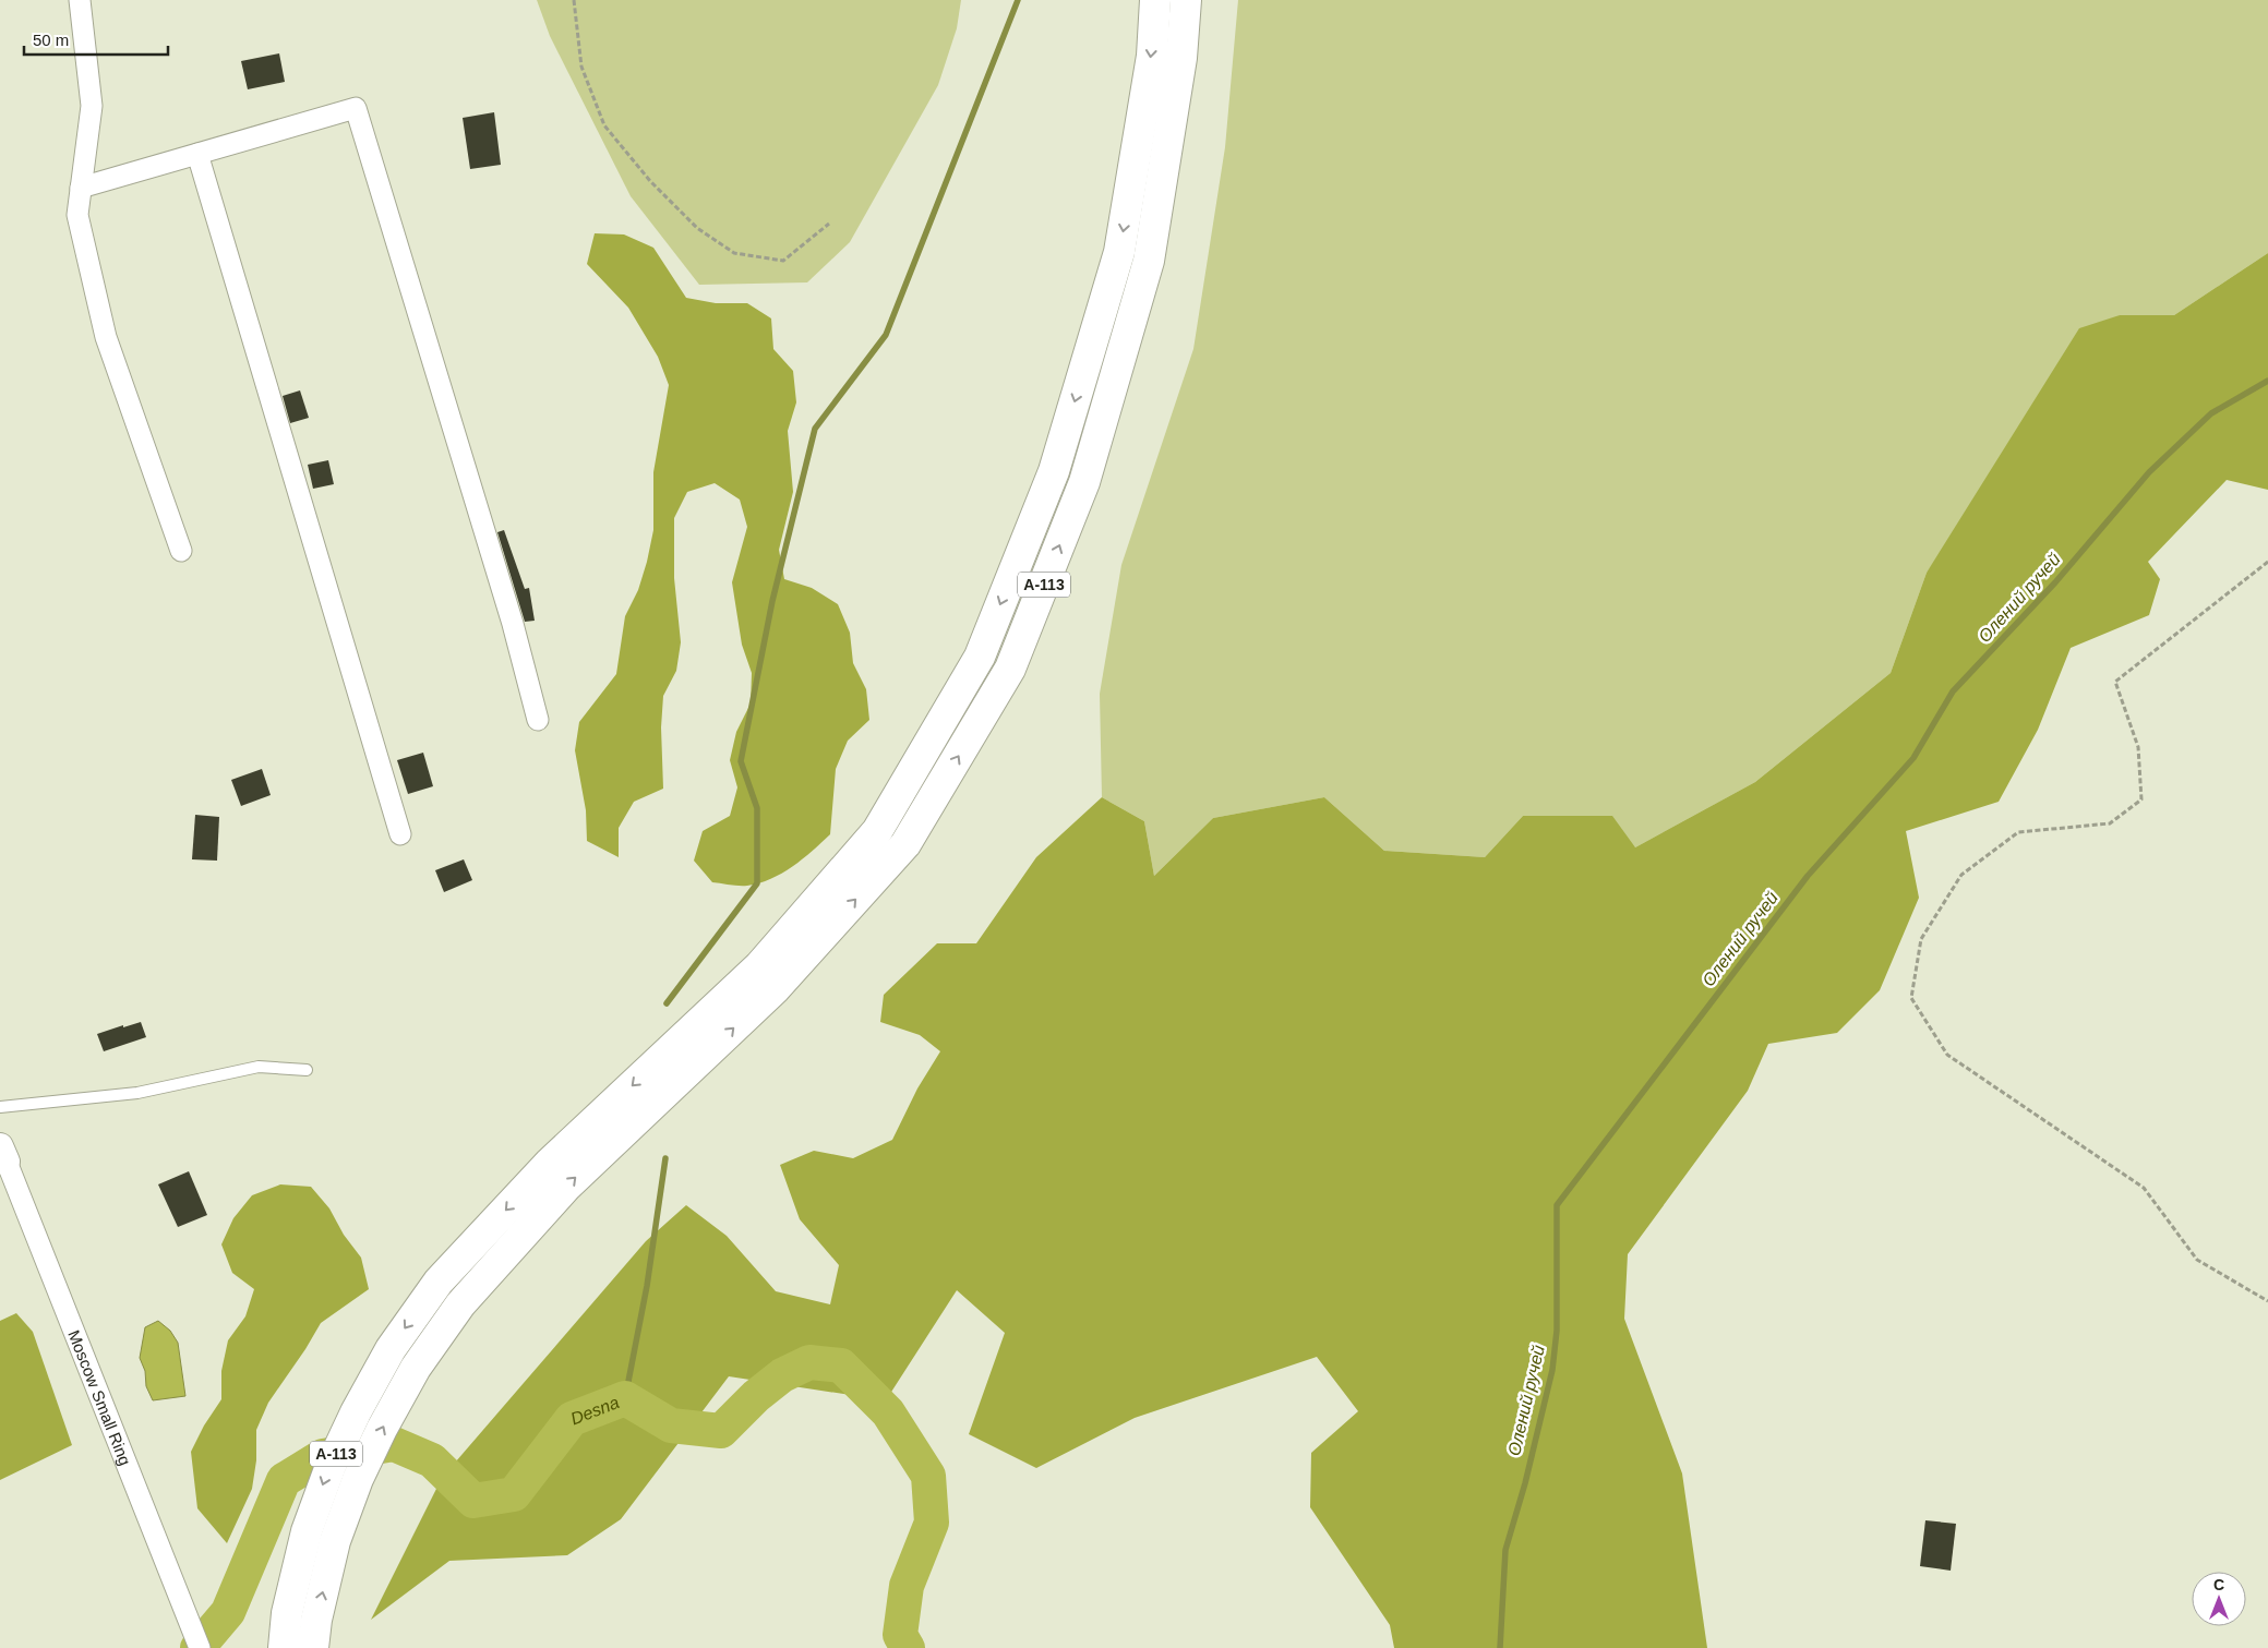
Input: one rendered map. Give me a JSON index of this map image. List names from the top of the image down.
{
  "streets": {
    "highway": ["А-113"],
    "street": ["Moscow Small Ring"]
  },
  "water": ["Олений ручей", "Desna"],
  "scale_bar": "50 m",
  "north": "top"
}
